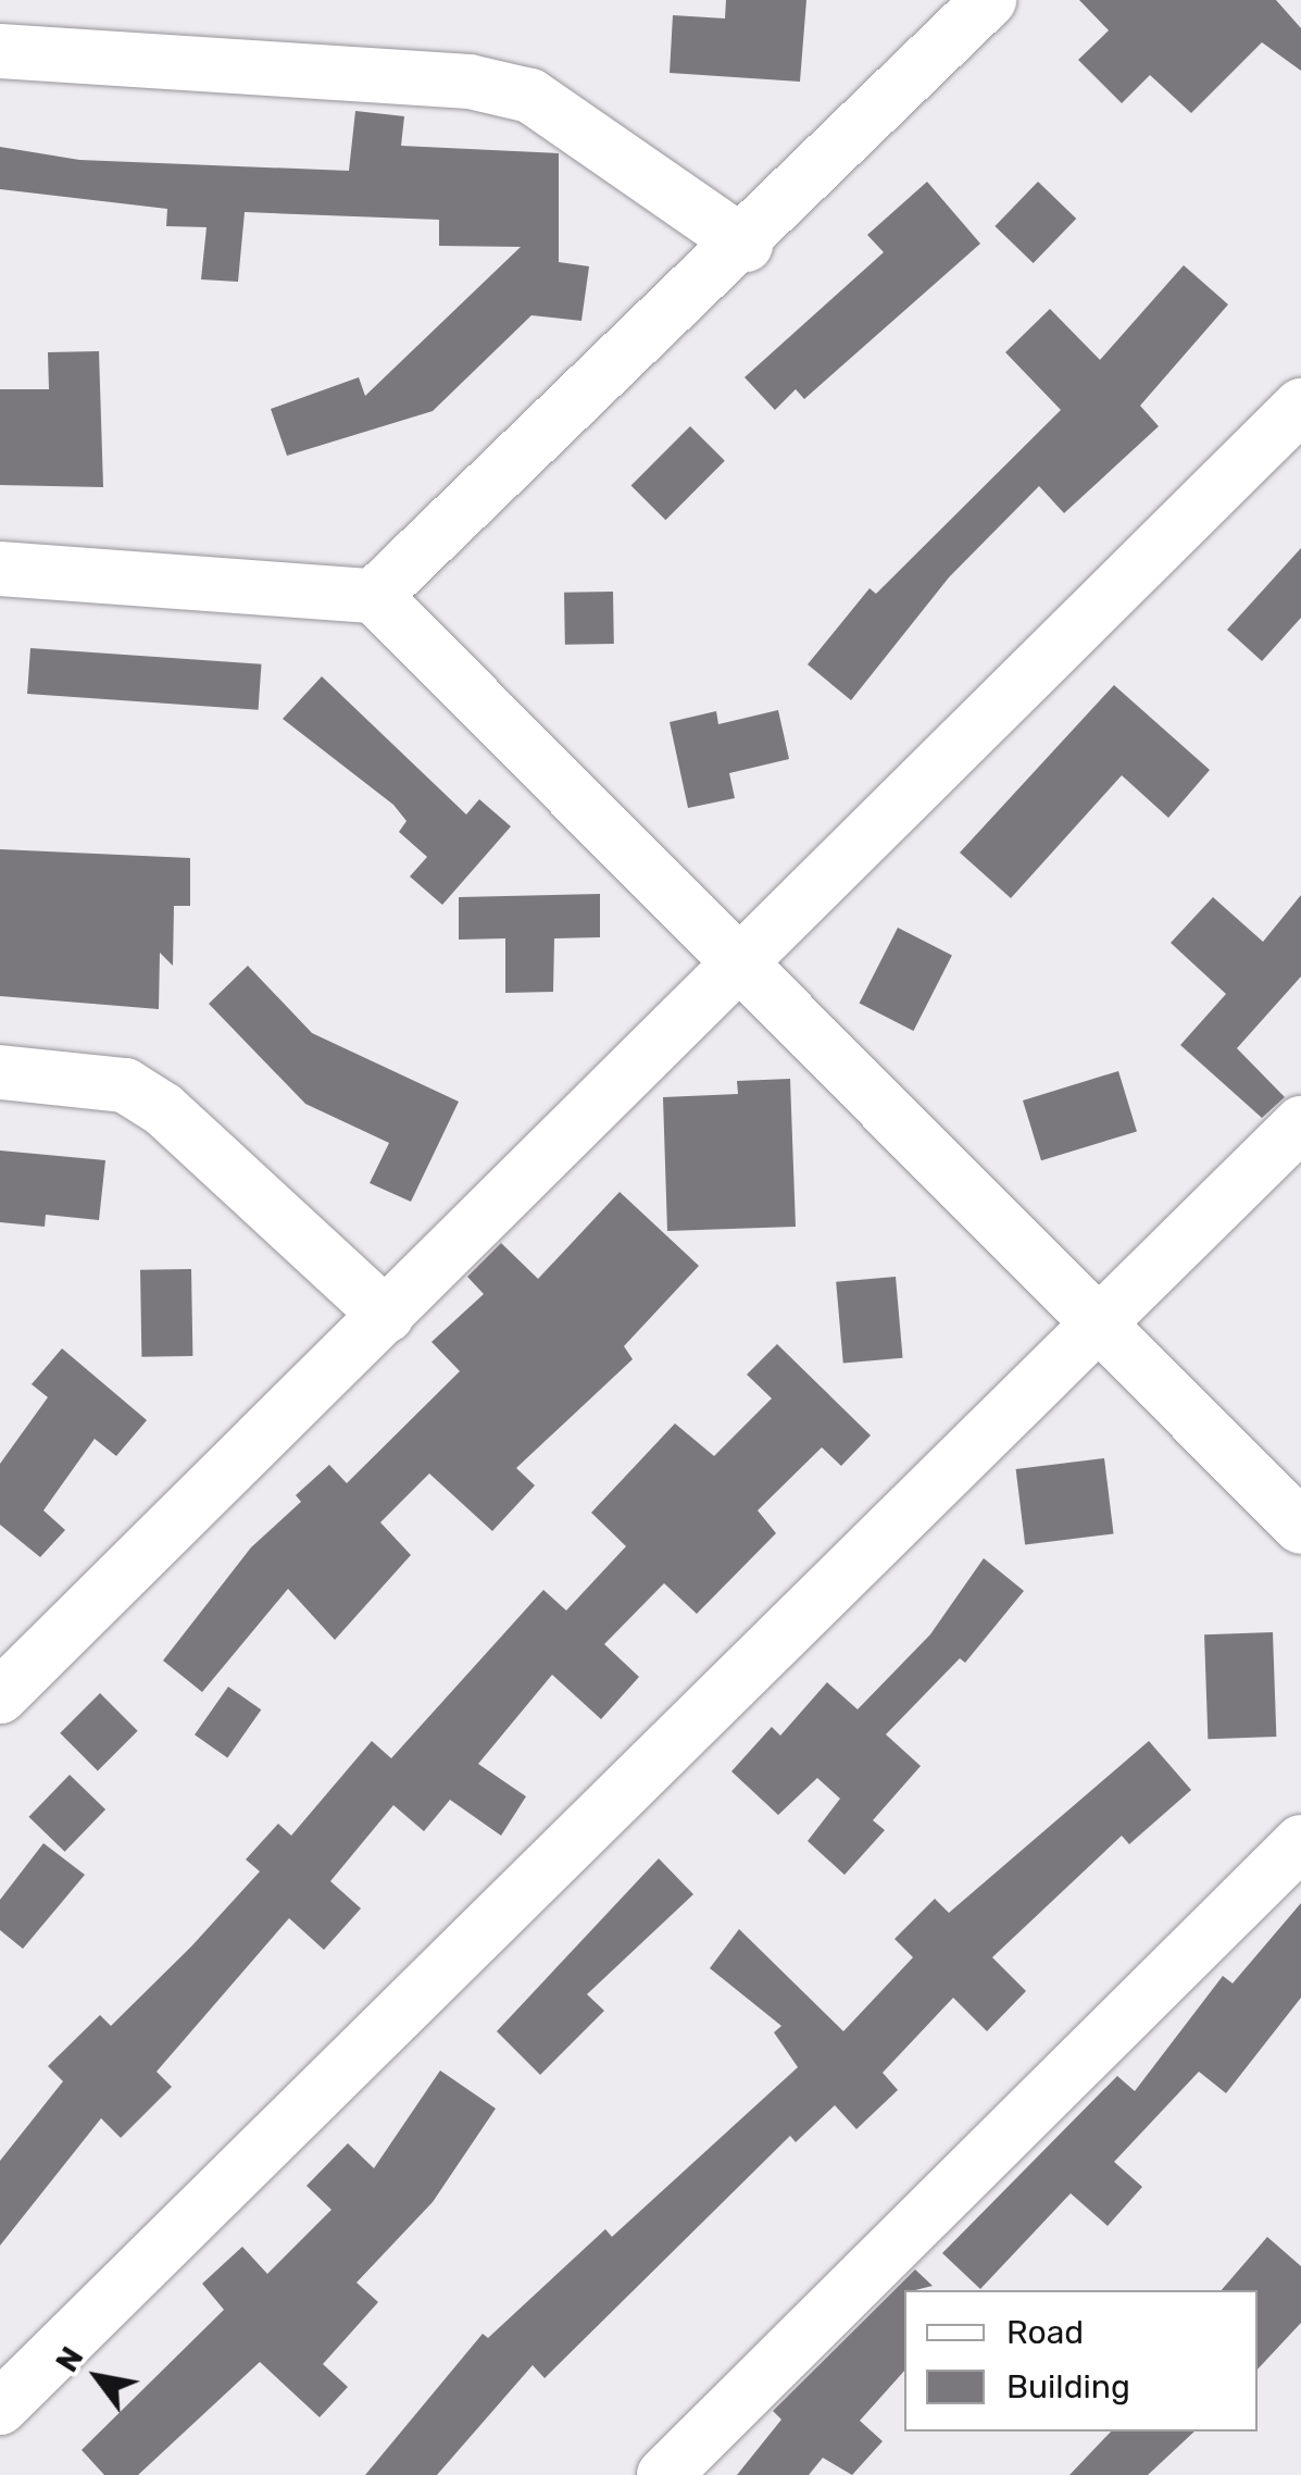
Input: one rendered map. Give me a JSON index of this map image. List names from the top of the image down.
{
  "legend": ["Road", "Building"],
  "north": "top left"
}
